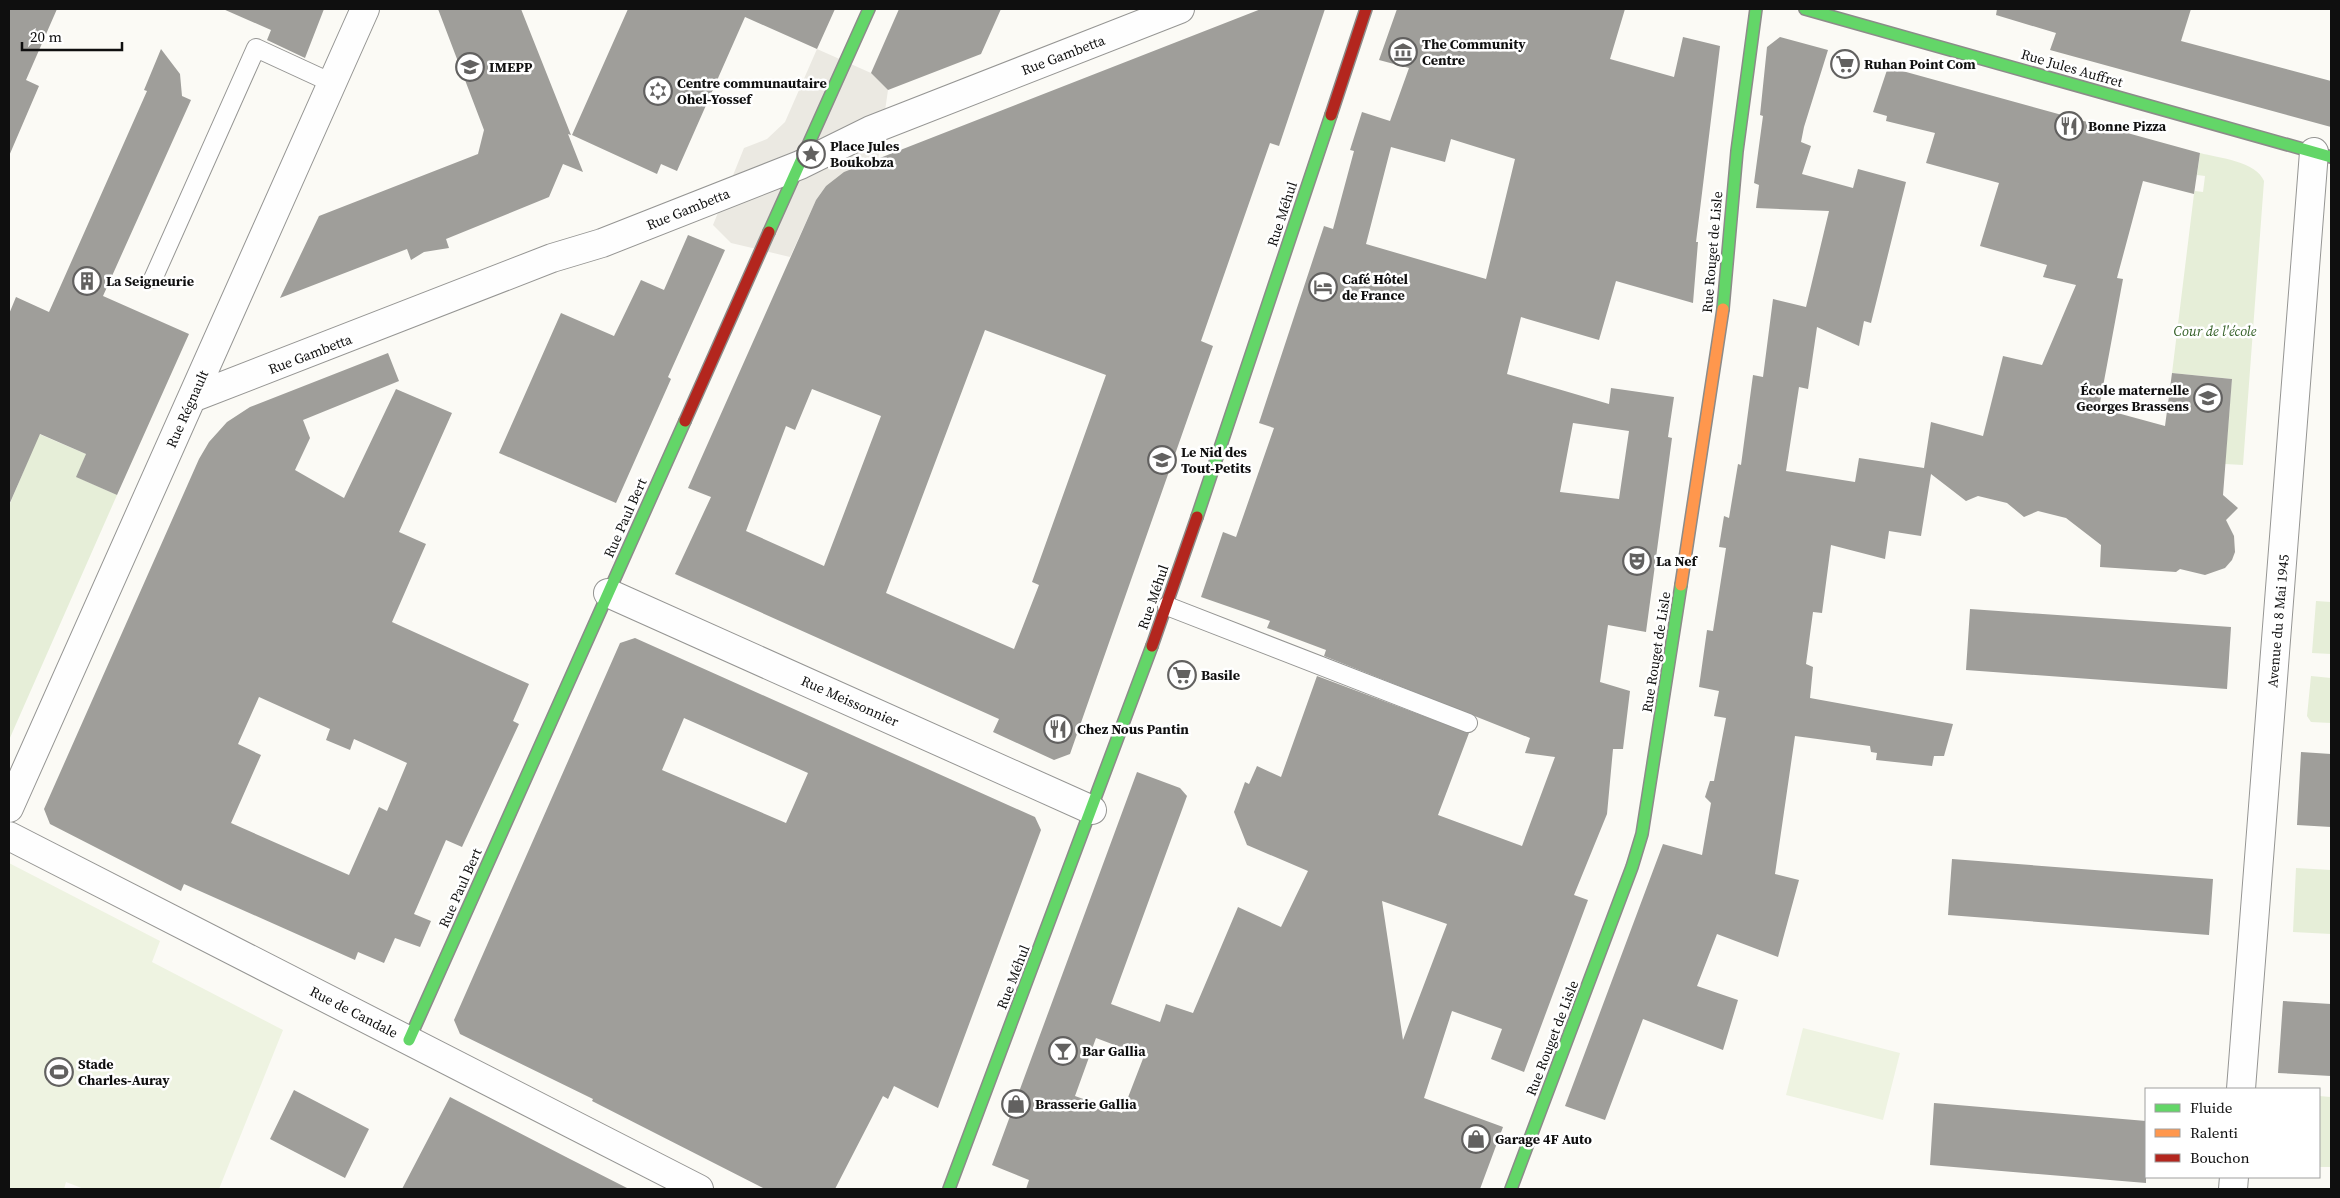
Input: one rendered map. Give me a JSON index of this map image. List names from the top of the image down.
{
  "streets": {
    "street": [
      "Rue Gambetta",
      "Rue Jules Auffret",
      "Rue Méhul",
      "Rue Rouget de Lisle",
      "Rue Régnault",
      "Rue Paul Bert",
      "Avenue du 8 Mai 1945",
      "Rue Meissonnier",
      "Rue de Candale"
    ]
  },
  "crossings": [
    ["Rue Gambetta", "Rue Régnault"],
    ["Rue Gambetta", "Rue Paul Bert"],
    ["Rue Jules Auffret", "Avenue du 8 Mai 1945"],
    ["Rue Méhul", "Rue Meissonnier"],
    ["Rue Paul Bert", "Rue Meissonnier"],
    ["Rue Paul Bert", "Rue de Candale"]
  ],
  "parks": ["Cour de l'école"],
  "places": {
    "museum": ["The Community Centre"],
    "supermarket": ["Ruhan Point Com", "Basile"],
    "school or university": ["IMEPP", "École maternelle Georges Brassens", "Le Nid des Tout-Petits"],
    "synagogue": ["Centre communautaire Ohel-Yossef"],
    "restaurant": ["Bonne Pizza", "Chez Nous Pantin"],
    "place": ["Place Jules Boukobza"],
    "building": ["La Seigneurie"],
    "hotel": ["Café Hôtel de France"],
    "theatre": ["La Nef"],
    "bar": ["Bar Gallia"],
    "sports": ["Stade Charles-Auray"],
    "shop": ["Brasserie Gallia", "Garage 4F Auto"]
  },
  "legend": ["Fluide", "Ralenti", "Bouchon"],
  "scale_bar": "20 m"
}
